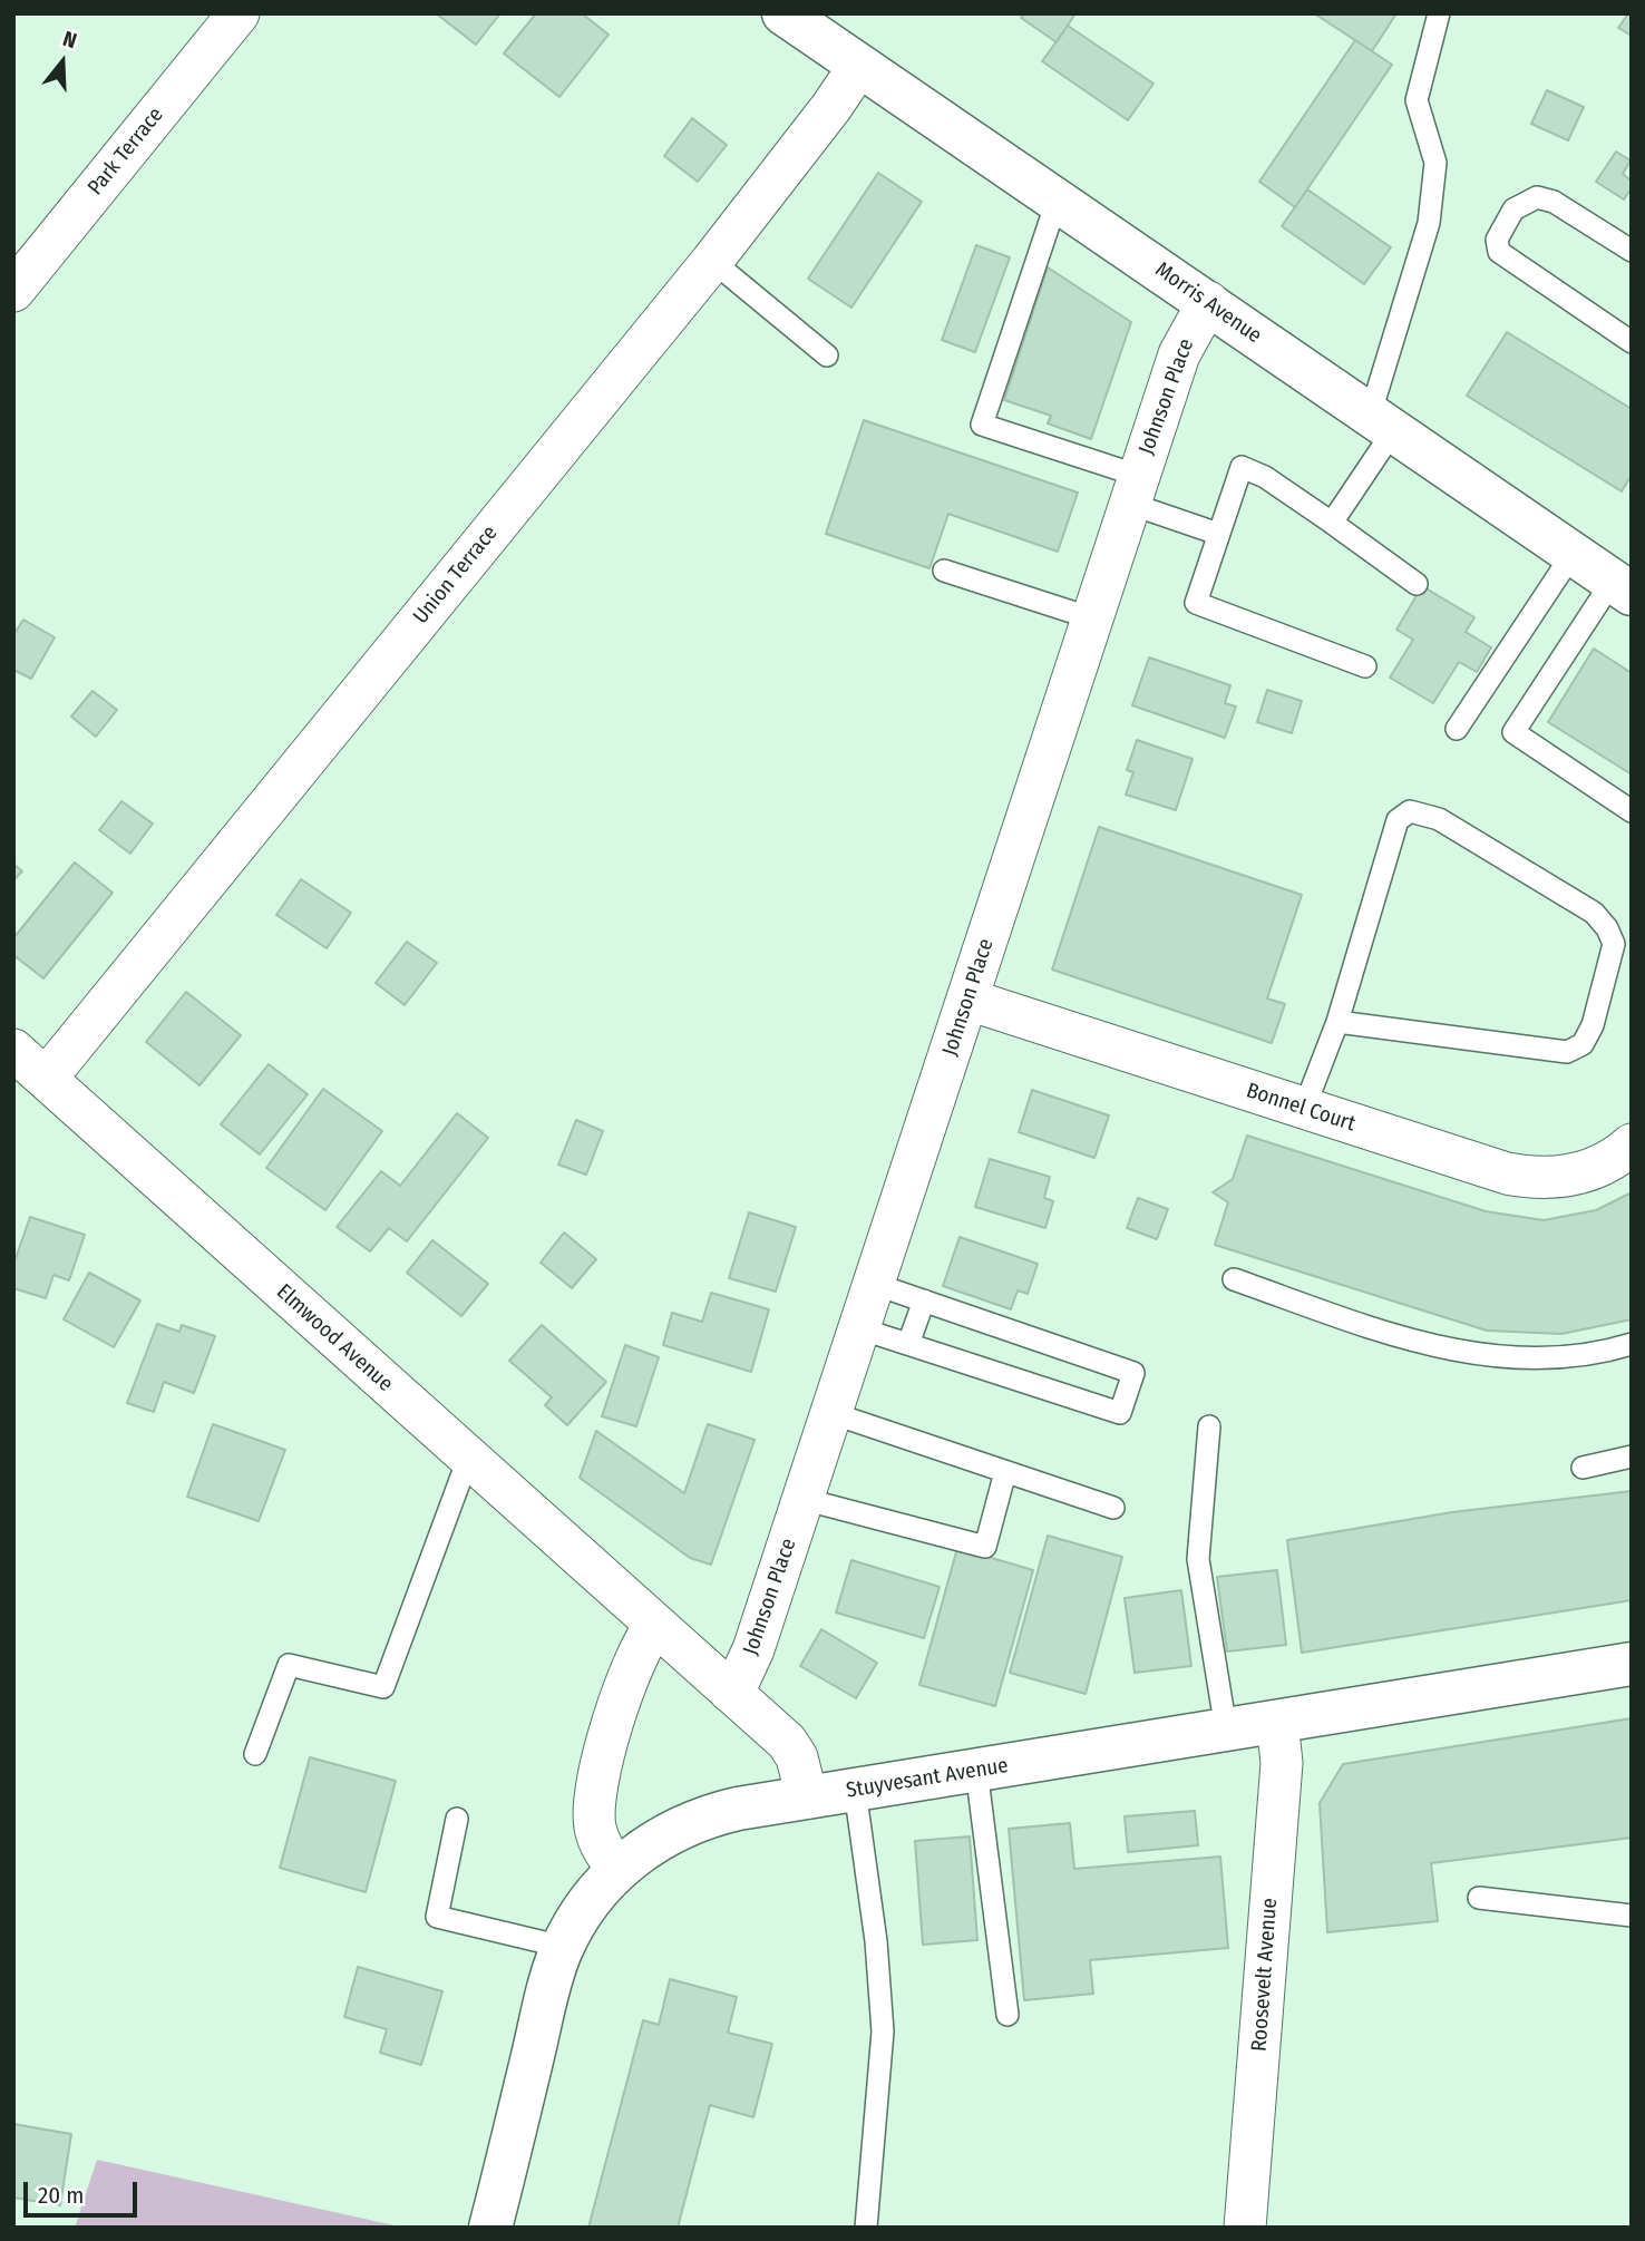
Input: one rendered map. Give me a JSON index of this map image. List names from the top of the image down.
{
  "streets": {
    "main road": ["Morris Avenue", "Stuyvesant Avenue"],
    "street": [
      "Park Terrace",
      "Johnson Place",
      "Union Terrace",
      "Bonnel Court",
      "Elmwood Avenue",
      "Roosevelt Avenue"
    ]
  },
  "crossings": [
    ["Morris Avenue", "Johnson Place"],
    ["Morris Avenue", "Union Terrace"],
    ["Johnson Place", "Bonnel Court"],
    ["Johnson Place", "Elmwood Avenue"],
    ["Union Terrace", "Elmwood Avenue"],
    ["Elmwood Avenue", "Stuyvesant Avenue"],
    ["Stuyvesant Avenue", "Roosevelt Avenue"]
  ],
  "scale_bar": "20 m",
  "north": "top"
}
